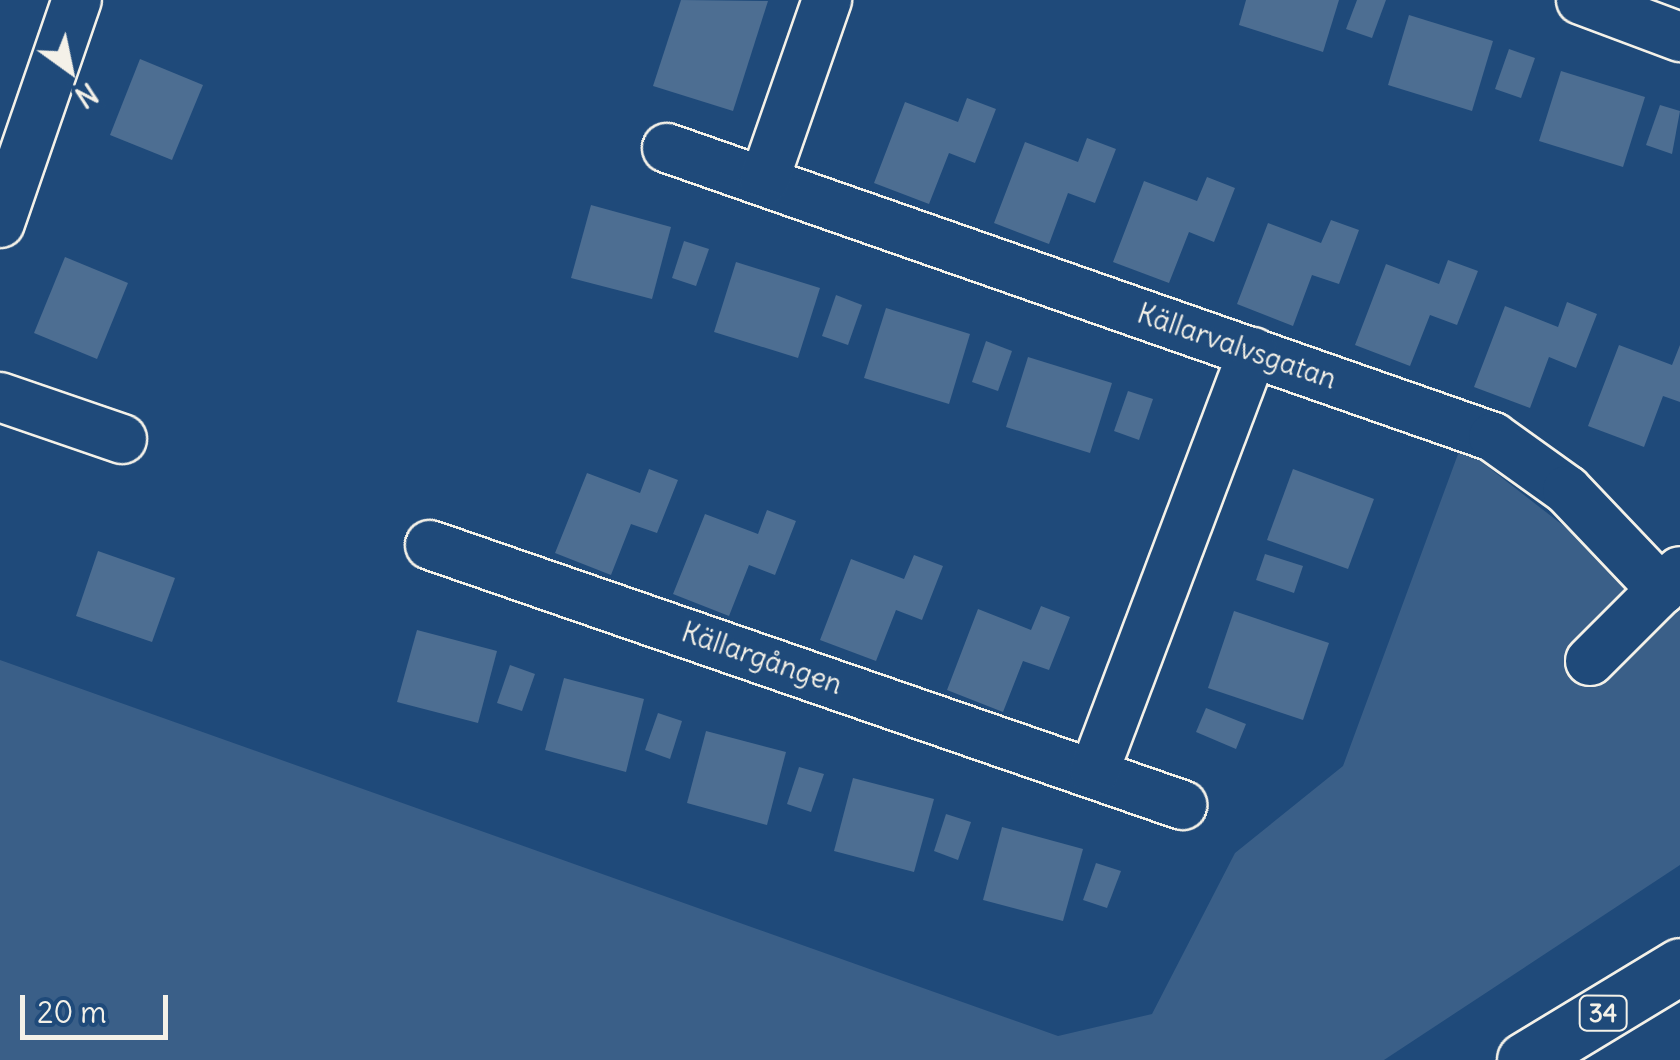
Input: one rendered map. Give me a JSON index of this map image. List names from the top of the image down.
{
  "streets": {
    "main road": ["34"],
    "street": ["Källarvalvsgatan", "Källargången"]
  },
  "scale_bar": "20 m",
  "north": "bottom right"
}
